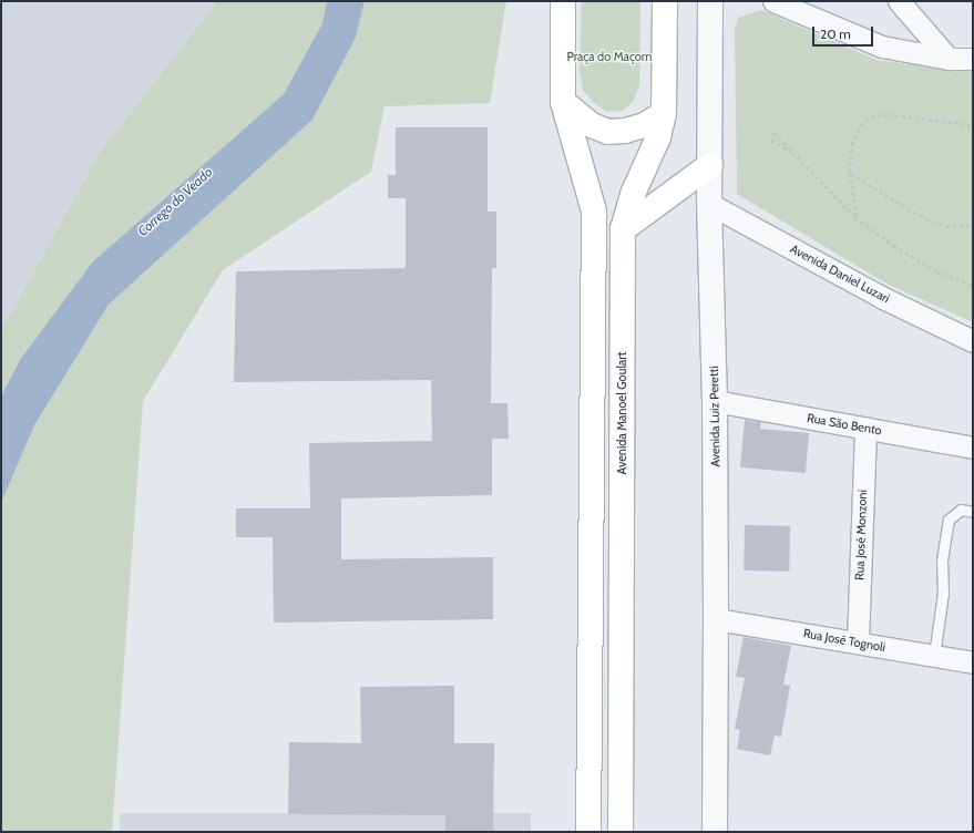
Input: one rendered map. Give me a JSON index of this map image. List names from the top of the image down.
{
  "streets": {
    "main road": ["Avenida Manoel Goulart"],
    "street": [
      "Avenida Daniel Luzari",
      "Avenida Luiz Peretti",
      "Rua São Bento",
      "Rua José Monzoni",
      "Rua José Tognoli"
    ]
  },
  "crossings": [
    ["Avenida Daniel Luzari", "Avenida Luiz Peretti"],
    ["Avenida Luiz Peretti", "Rua São Bento"],
    ["Avenida Luiz Peretti", "Rua José Tognoli"],
    ["Rua São Bento", "Rua José Monzoni"],
    ["Rua José Monzoni", "Rua José Tognoli"]
  ],
  "water": ["Corrego do Veado"],
  "parks": ["Praça do Maçom"],
  "scale_bar": "20 m"
}
